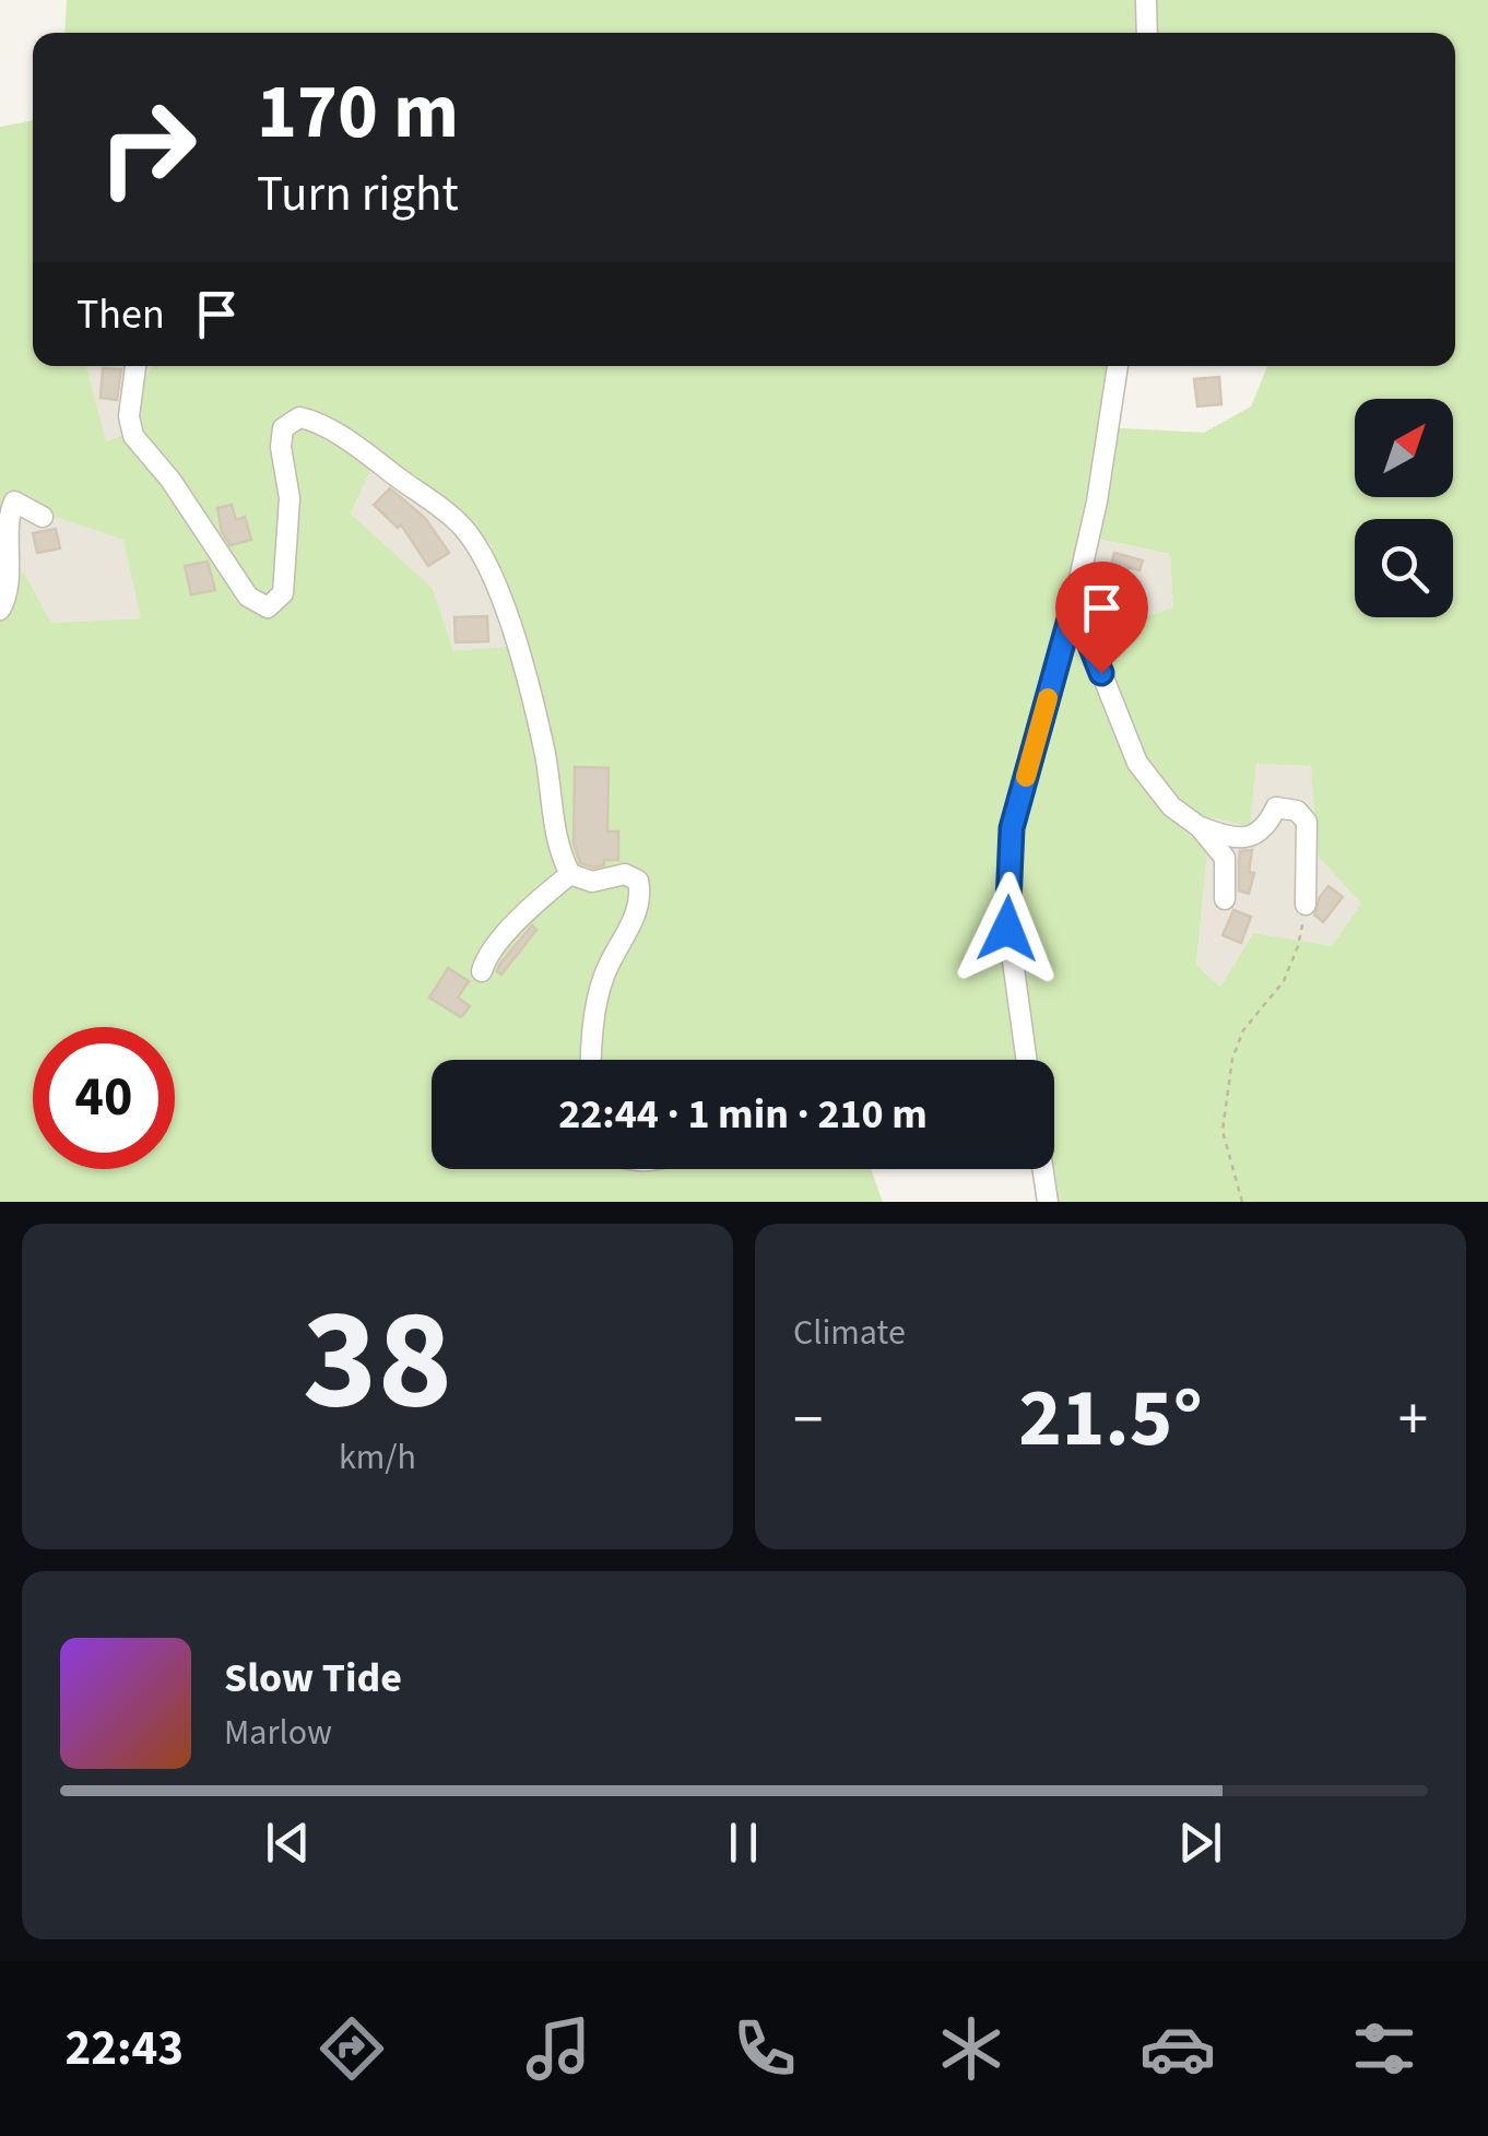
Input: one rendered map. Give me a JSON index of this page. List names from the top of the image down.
{
  "north": "top right",
  "page": {
    "turn": ["170 m", "Turn right"],
    "then": "Then",
    "limit": "40",
    "trip": "22:44 · 1 min · 210 m",
    "tile": [
      ["38", "km/h"],
      "Climate"
    ],
    "heat": ["−", "21.5°", "+"],
    "song": ["Slow Tide", "Marlow"],
    "tabs": "22:43"
  }
}
